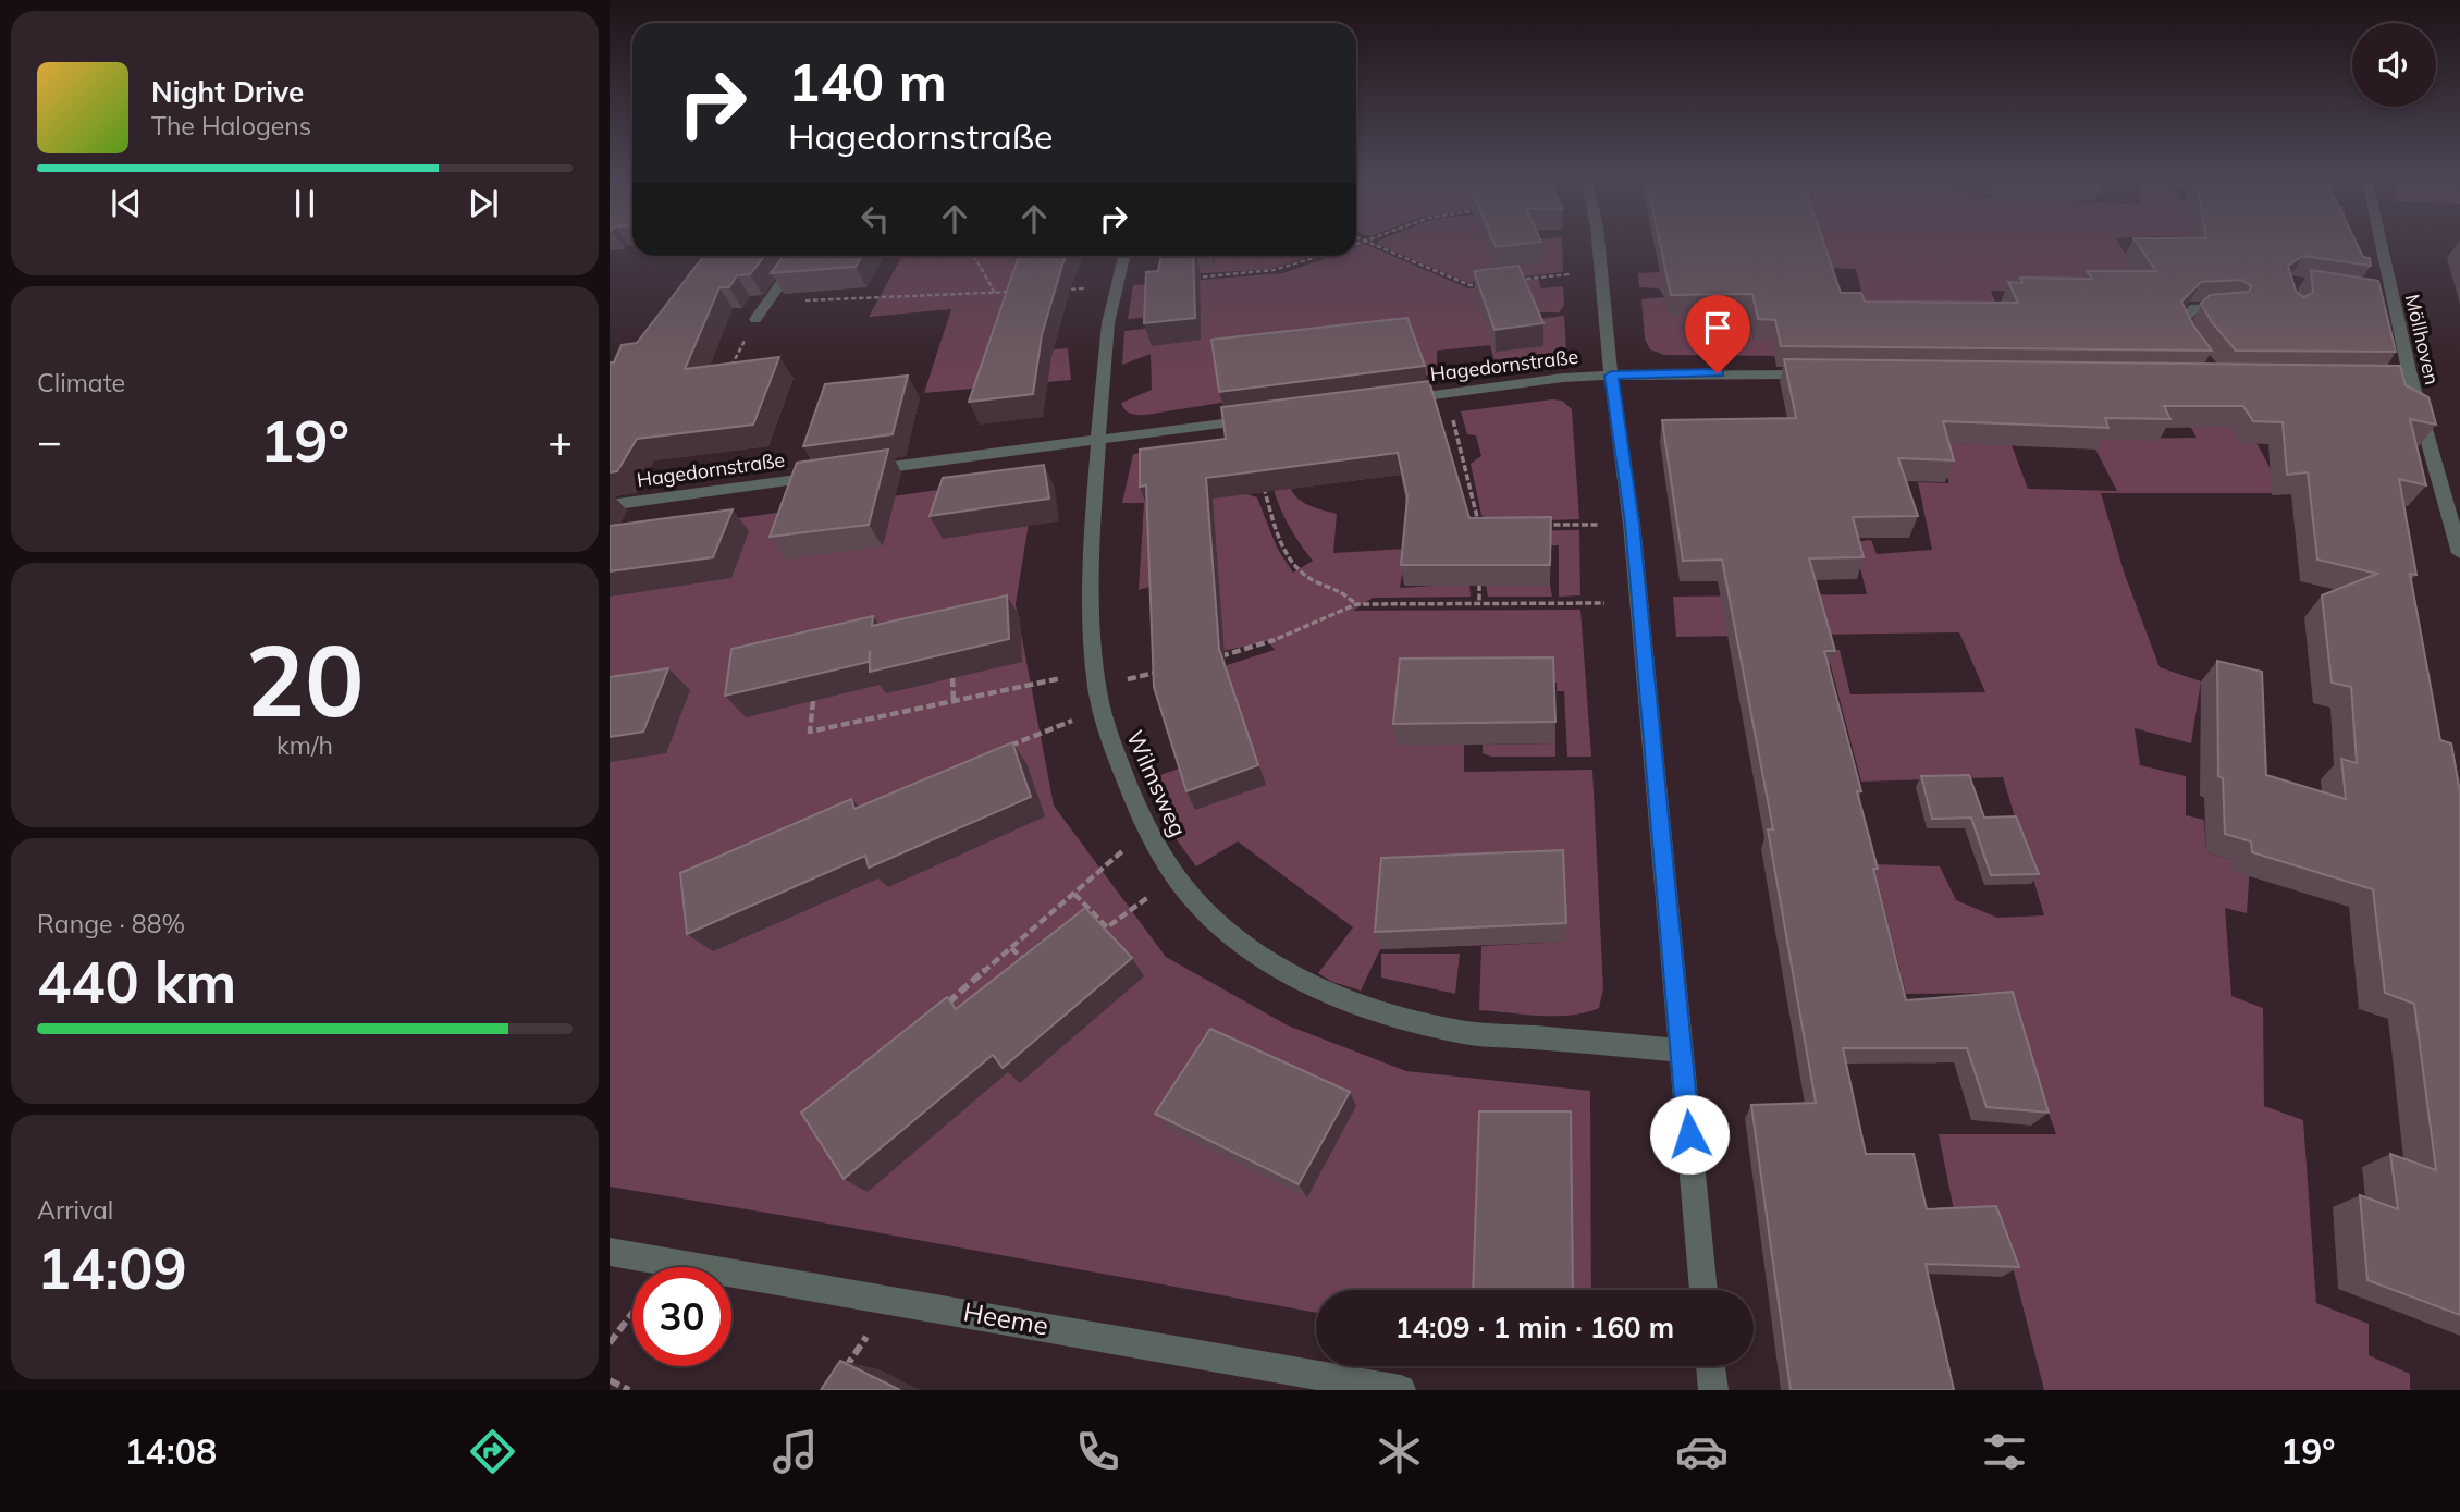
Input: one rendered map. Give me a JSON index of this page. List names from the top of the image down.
{
  "streets": {
    "street": [
      "Möllhoven",
      "Hagedornstraße",
      "Wilmsweg",
      "Heeme"
    ]
  },
  "page": {
    "turn": ["140 m", "Hagedornstraße"],
    "song": ["Night Drive", "The Halogens"],
    "tile": [
      "Climate",
      ["20", "km/h"],
      ["Range · 88%", "440 km"],
      ["Arrival", "14:09"]
    ],
    "heat": ["−", "19°", "+"],
    "limit": "30",
    "trip": "14:09 · 1 min · 160 m",
    "tabs": ["14:08", "19°"]
  }
}
